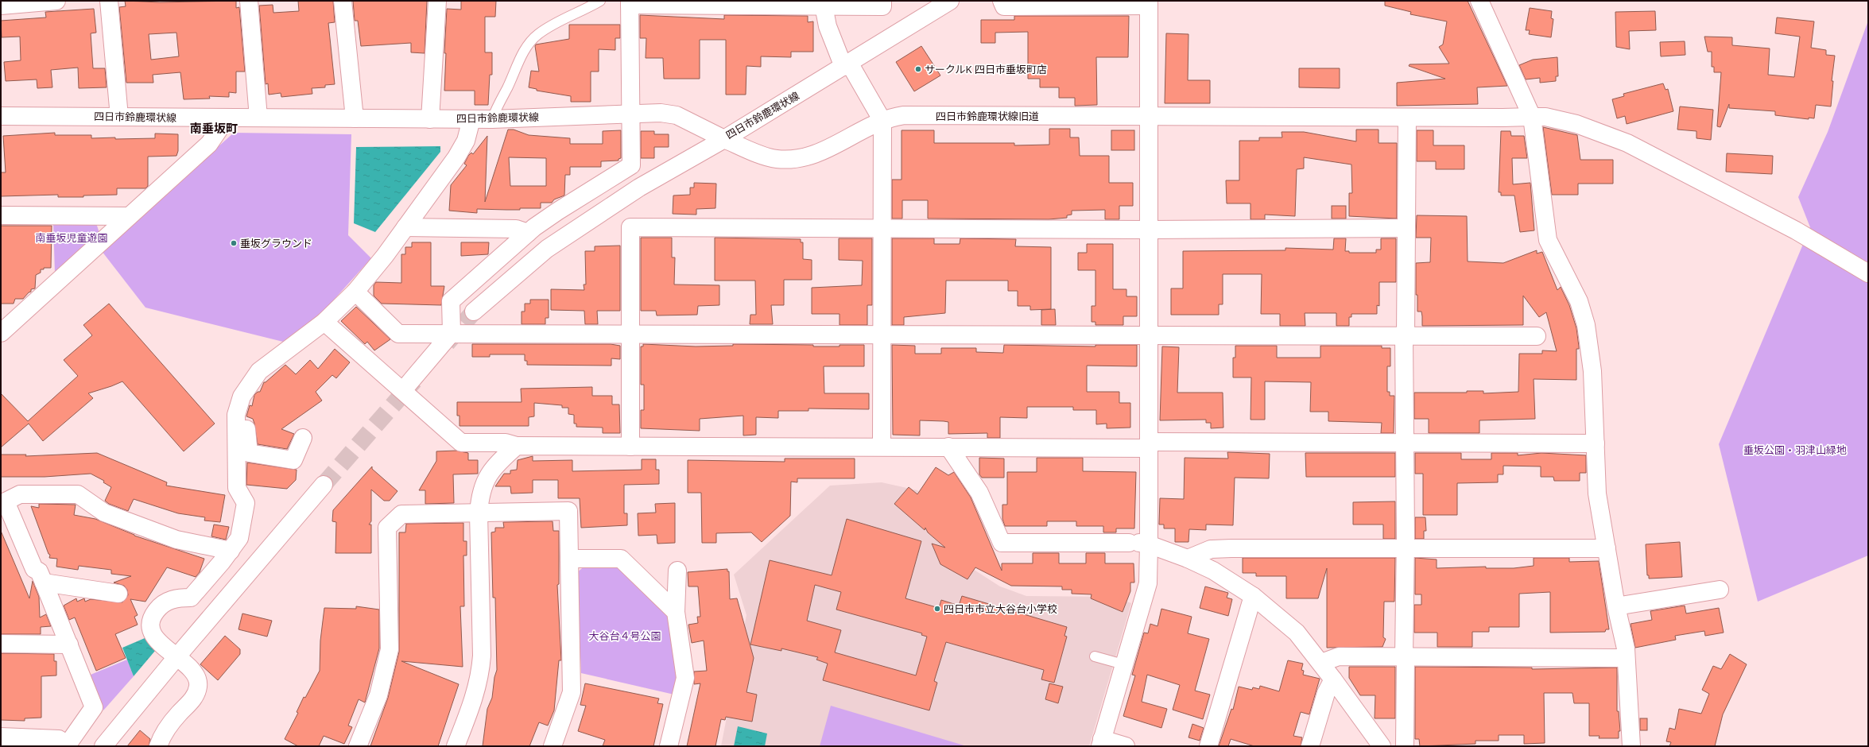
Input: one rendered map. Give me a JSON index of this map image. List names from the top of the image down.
{
  "streets": {
    "street": ["四日市鈴鹿環状線", "四日市鈴鹿環状線旧道"]
  },
  "crossings": [
    ["四日市鈴鹿環状線", "四日市鈴鹿環状線旧道"]
  ],
  "districts": ["南垂坂町"],
  "parks": ["南垂坂児童遊園", "垂坂公園・羽津山緑地", "大谷台４号公園"],
  "places": ["サークルK 四日市垂坂町店", "垂坂グラウンド", "四日市市立大谷台小学校"]
}
